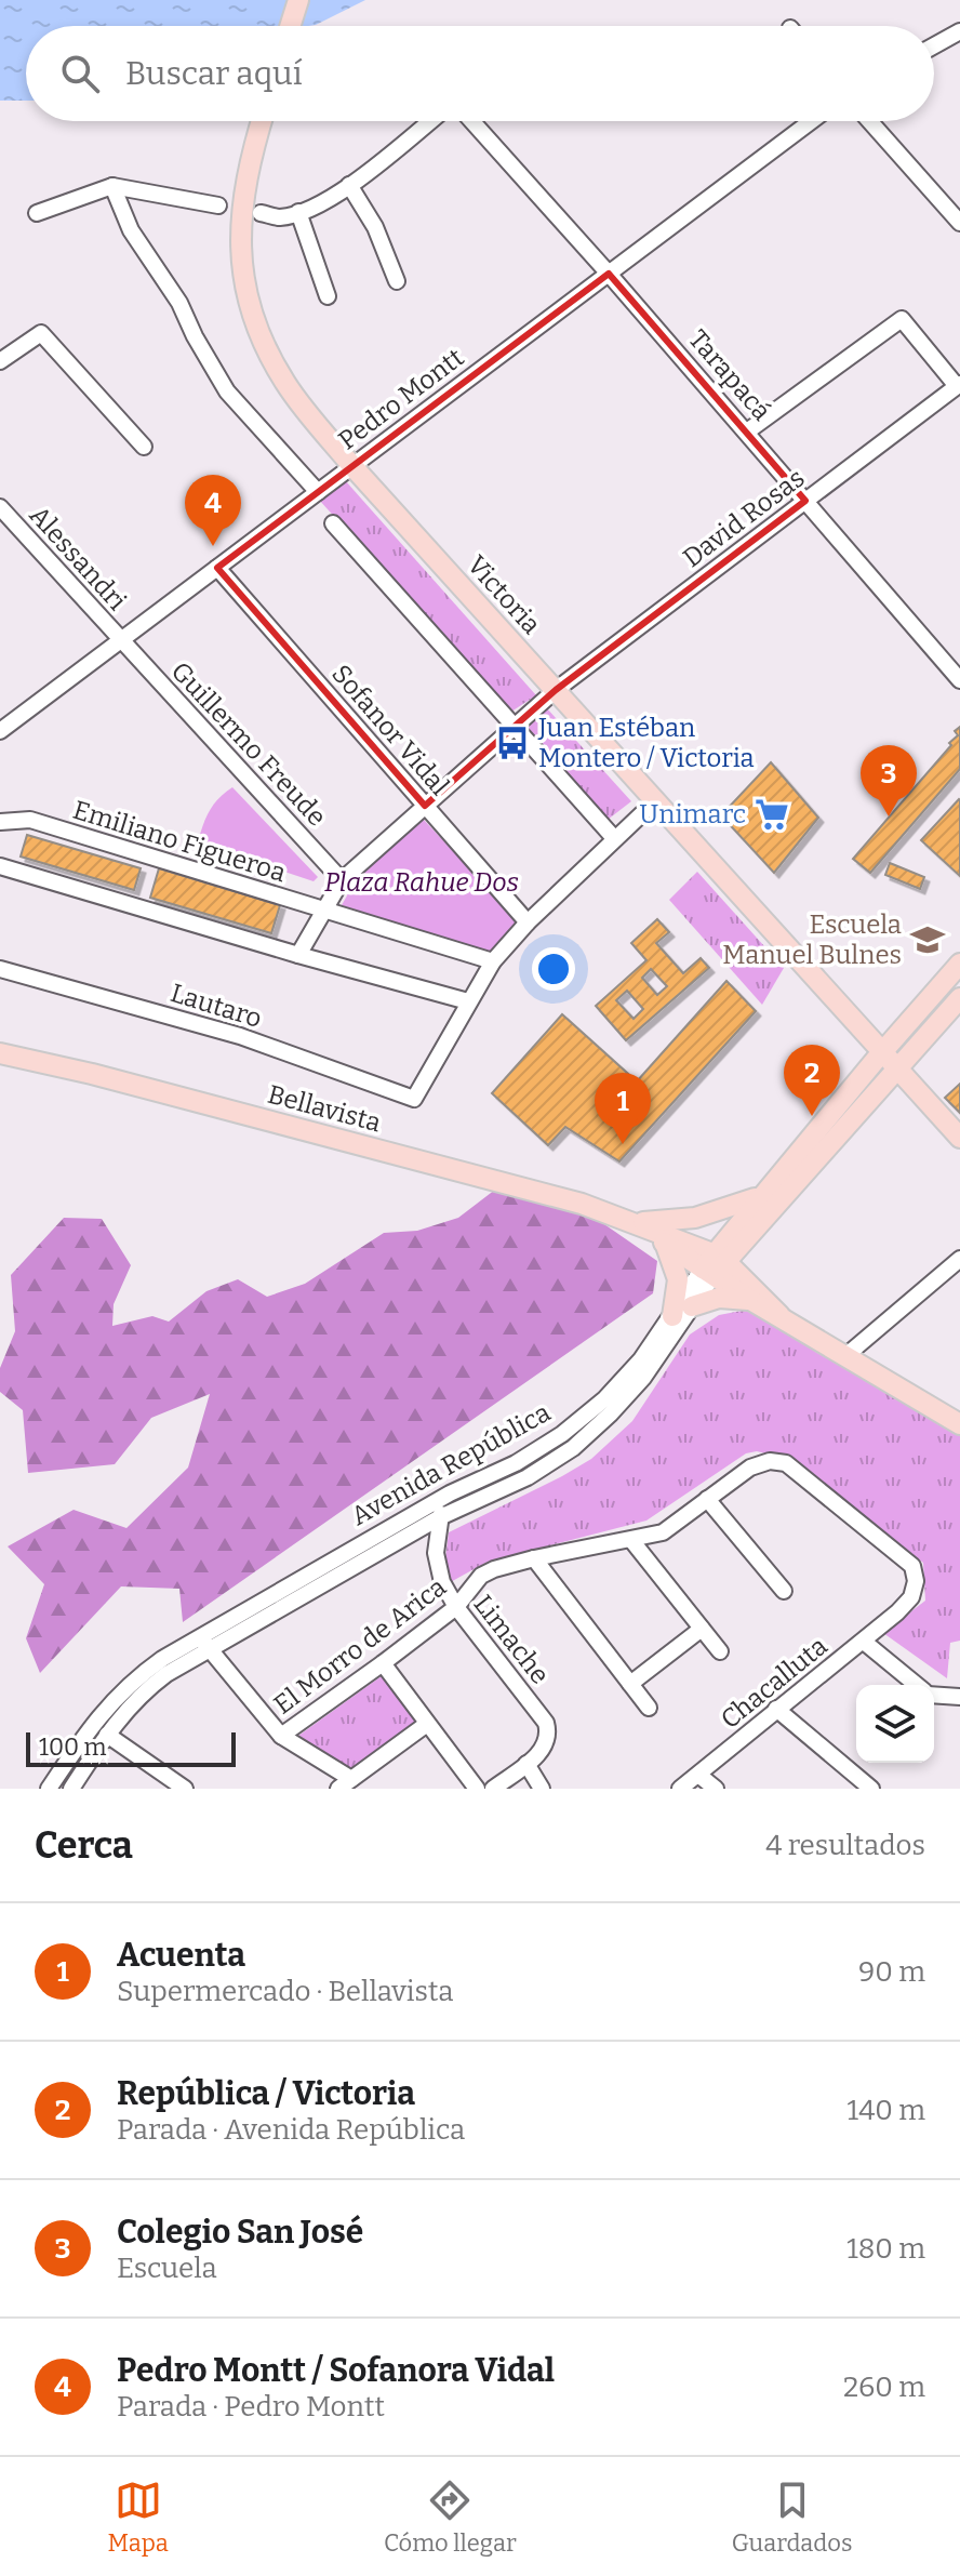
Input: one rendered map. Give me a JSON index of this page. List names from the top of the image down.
{
  "streets": {
    "main road": ["Victoria", "Bellavista", "Avenida República"],
    "street": [
      "Tarapacá",
      "Pedro Montt",
      "David Rosas",
      "Alessandri",
      "Sofanor Vidal",
      "Guillermo Freude",
      "Emiliano Figueroa",
      "Lautaro",
      "Limache",
      "El Morro de Arica",
      "Chacalluta"
    ]
  },
  "crossings": [
    ["Tarapacá", "Pedro Montt"],
    ["Tarapacá", "David Rosas"],
    ["Pedro Montt", "Alessandri"],
    ["Pedro Montt", "Victoria"],
    ["Pedro Montt", "Sofanor Vidal"],
    ["Pedro Montt", "Guillermo Freude"],
    ["David Rosas", "Victoria"],
    ["David Rosas", "Sofanor Vidal"],
    ["David Rosas", "Guillermo Freude"],
    ["David Rosas", "Emiliano Figueroa"],
    ["Alessandri", "Guillermo Freude"],
    ["Victoria", "Avenida República"],
    ["Bellavista", "Avenida República"],
    ["Avenida República", "Limache"],
    ["Limache", "El Morro de Arica"],
    ["El Morro de Arica", "Chacalluta"]
  ],
  "parks": ["Plaza Rahue Dos"],
  "places": {
    "bus stop": ["Juan Estéban Montero / Victoria"],
    "supermarket": ["Unimarc"],
    "school or university": ["Escuela Manuel Bulnes"]
  },
  "scale_bar": "100 m",
  "page": {
    "search": "Buscar aquí",
    "pins": [
      "4",
      "3",
      "2",
      "1"
    ],
    "scale": "100 m",
    "heading": ["Cerca", "4 resultados"],
    "list": [
      {
        "mark": "1",
        "name": "Acuenta",
        "note": "Supermercado · Bellavista",
        "value": "90 m"
      },
      {
        "mark": "2",
        "name": "República / Victoria",
        "note": "Parada · Avenida República",
        "value": "140 m"
      },
      {
        "mark": "3",
        "name": "Colegio San José",
        "note": "Escuela",
        "value": "180 m"
      },
      {
        "mark": "4",
        "name": "Pedro Montt / Sofanora Vidal",
        "note": "Parada · Pedro Montt",
        "value": "260 m"
      }
    ],
    "nav": ["Mapa", "Cómo llegar", "Guardados"]
  }
}
